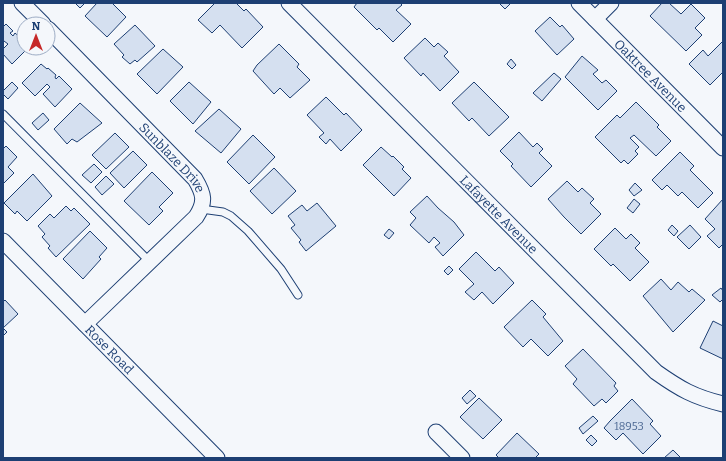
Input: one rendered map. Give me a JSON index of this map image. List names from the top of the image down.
{
  "streets": {
    "street": [
      "Oaktree Avenue",
      "Sunblaze Drive",
      "Lafayette Avenue",
      "Rose Road"
    ]
  },
  "crossings": [
    ["Sunblaze Drive", "Rose Road"]
  ],
  "house_numbers": ["18953"],
  "north": "top"
}
